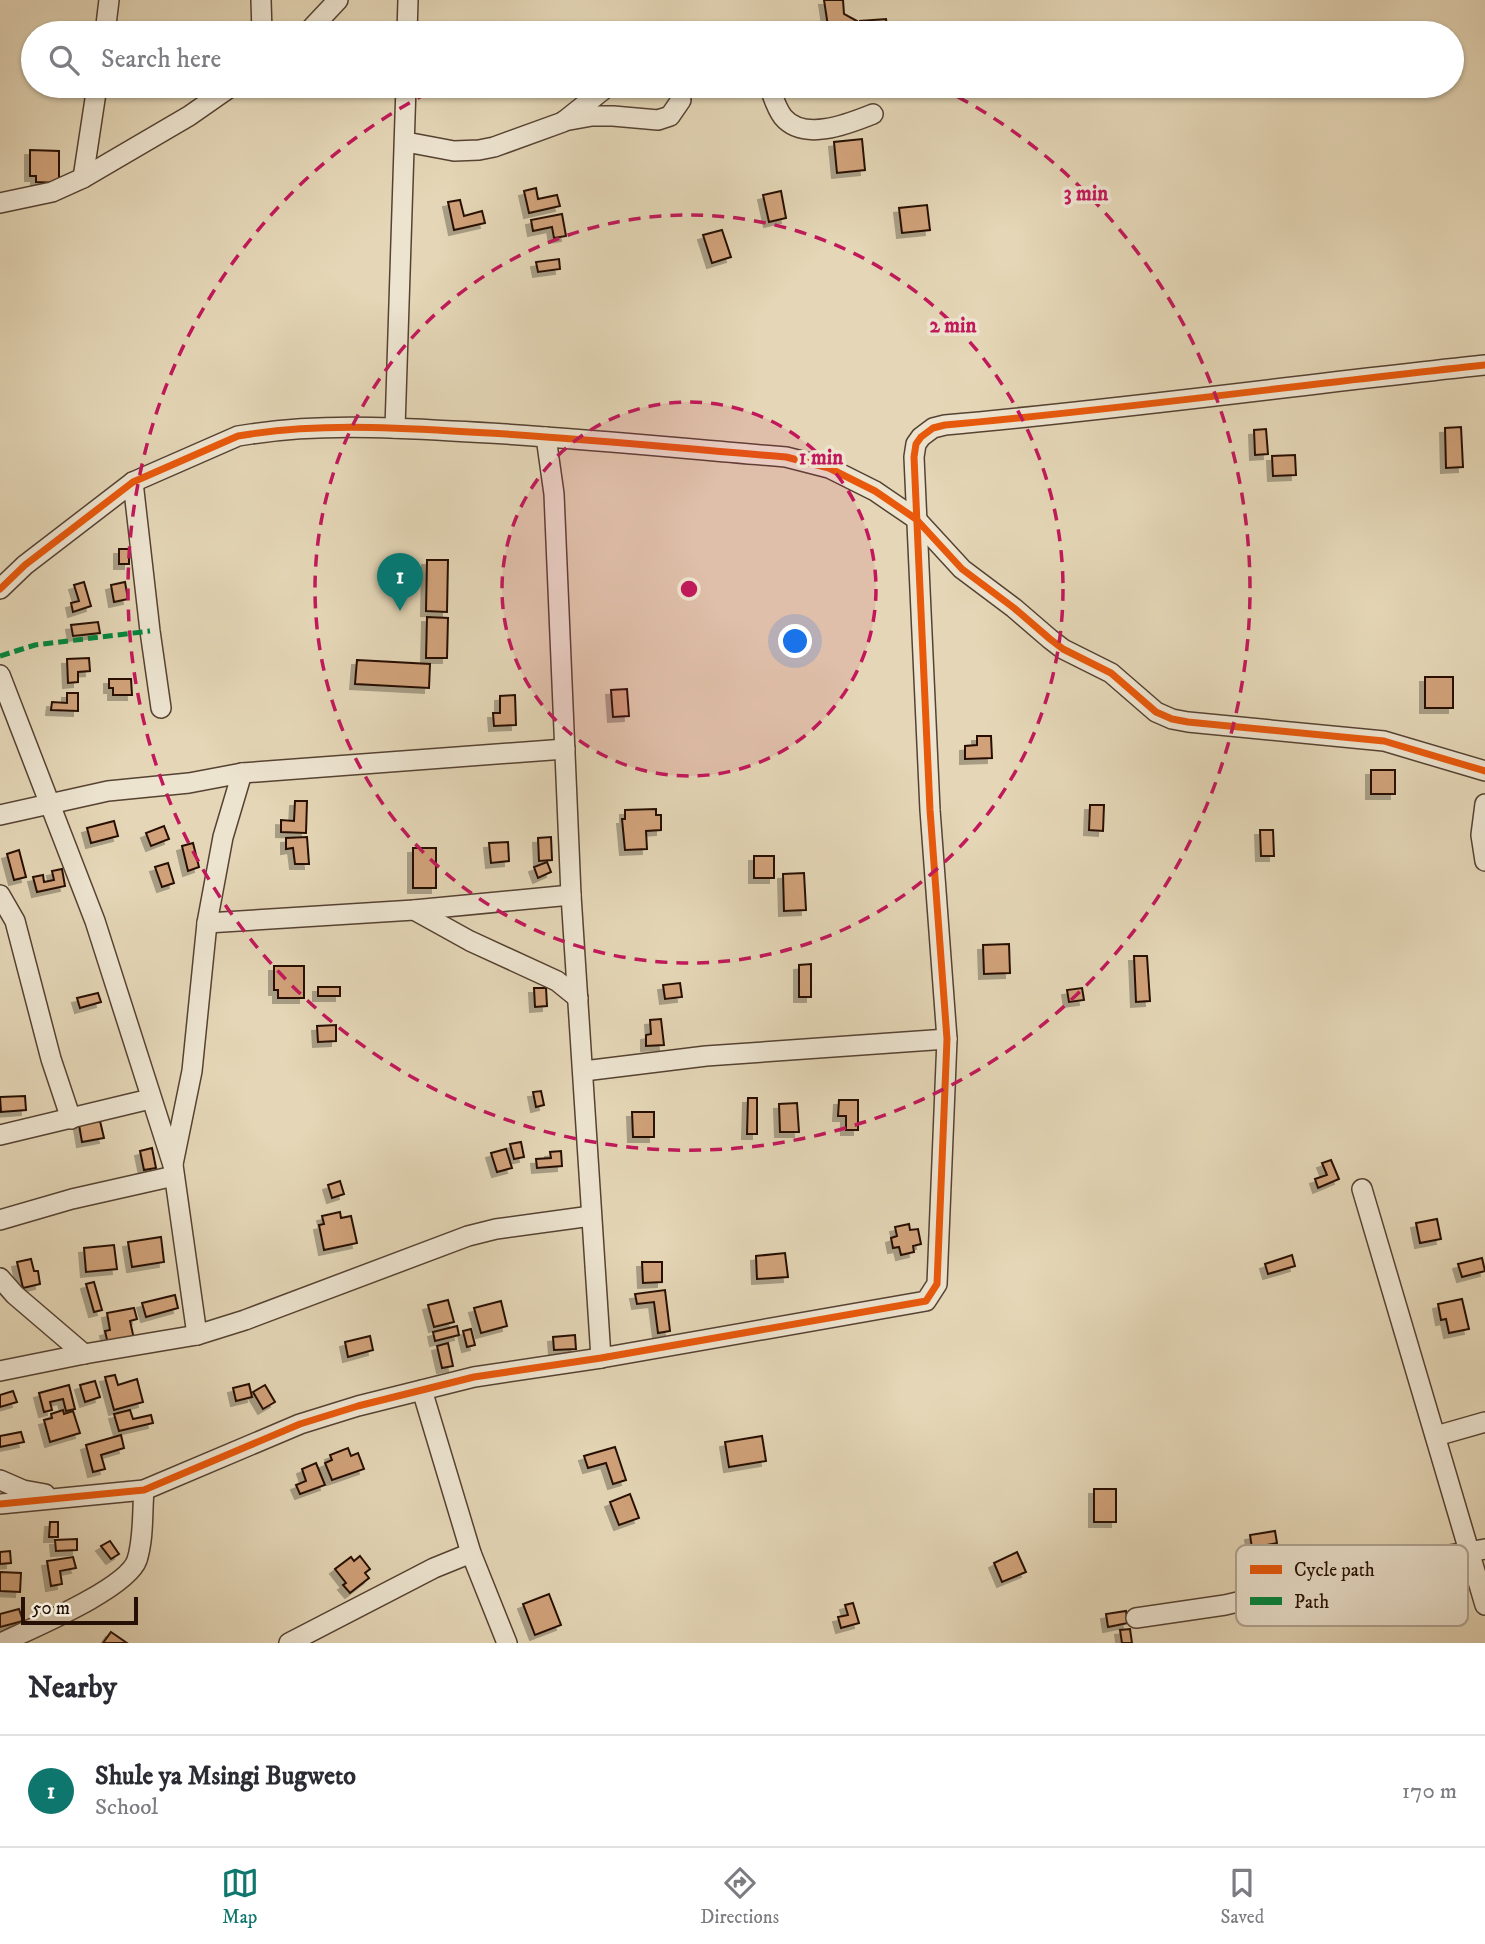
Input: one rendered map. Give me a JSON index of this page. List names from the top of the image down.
{
  "legend": ["Cycle path", "Path"],
  "scale_bar": "50 m",
  "page": {
    "search": "Search here",
    "pins": "1",
    "scale": "50 m",
    "heading": "Nearby",
    "list": [
      {
        "mark": "1",
        "name": "Shule ya Msingi Bugweto",
        "note": "School",
        "value": "170 m"
      }
    ],
    "nav": ["Map", "Directions", "Saved"]
  },
  "rings": ["3 min", "2 min", "1 min"]
}
